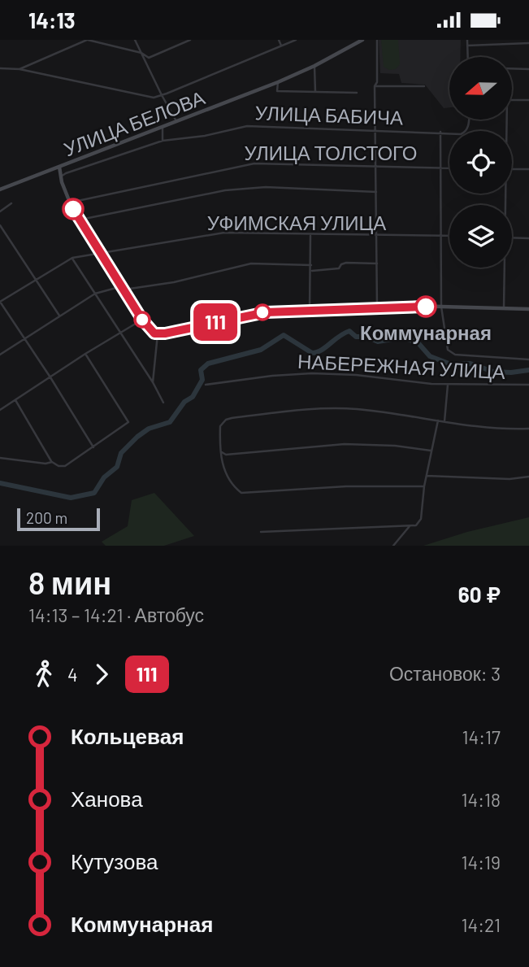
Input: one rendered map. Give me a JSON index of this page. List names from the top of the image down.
{
  "streets": {
    "main road": ["УЛИЦА БЕЛОВА"],
    "street": [
      "УЛИЦА БАБИЧА",
      "УЛИЦА ТОЛСТОГО",
      "УФИМСКАЯ УЛИЦА",
      "НАБЕРЕЖНАЯ УЛИЦА"
    ]
  },
  "places": ["Коммунарная"],
  "lines": ["bus line 111"],
  "scale_bar": "200 m",
  "north": "left",
  "page": {
    "status": "14:13",
    "on_map": "111",
    "scale": "200 m",
    "heading": ["8 мин", "14:13 – 14:21 · Автобус", "60 ₽"],
    "legs": ["4", "111", "Остановок: 3"],
    "list": [
      {
        "name": "Кольцевая",
        "value": "14:17"
      },
      {
        "name": "Ханова",
        "value": "14:18"
      },
      {
        "name": "Кутузова",
        "value": "14:19"
      },
      {
        "name": "Коммунарная",
        "value": "14:21"
      }
    ]
  }
}
